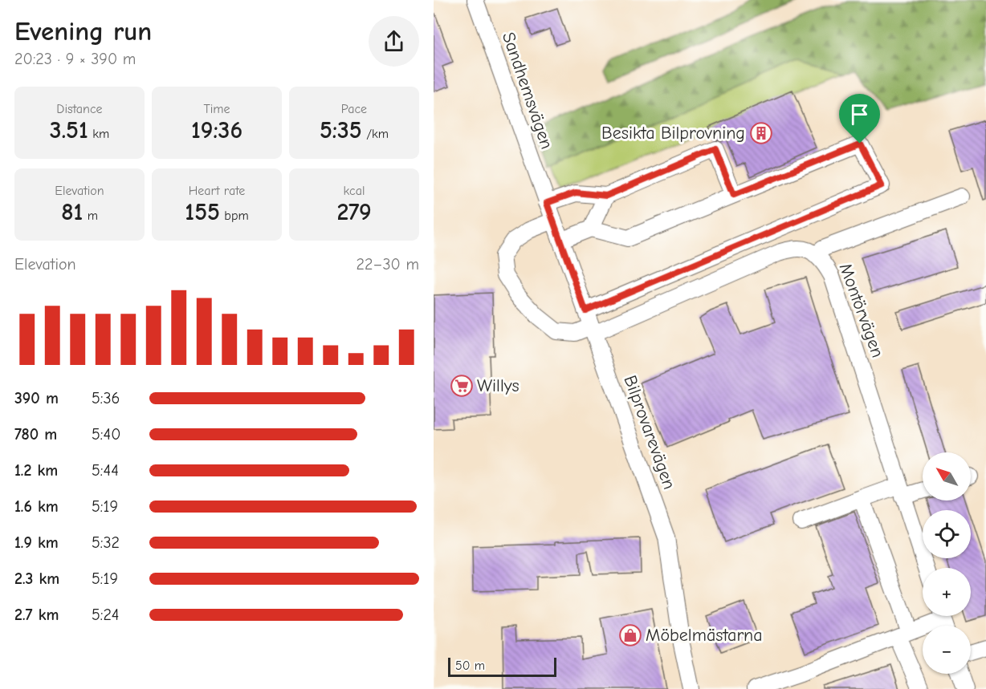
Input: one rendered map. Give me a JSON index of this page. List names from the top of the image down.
{
  "streets": {
    "street": ["Sandhemsvägen", "Montörvägen", "Bilprovarevägen"]
  },
  "crossings": [
    ["Sandhemsvägen", "Bilprovarevägen"],
    ["Montörvägen", "Bilprovarevägen"]
  ],
  "places": {
    "building": ["Besikta Bilprovning"],
    "supermarket": ["Willys"],
    "shop": ["Möbelmästarna"]
  },
  "scale_bar": "50 m",
  "north": "top left",
  "page": {
    "heading": ["Evening run", "20:23 · 9 × 390 m"],
    "stats": [
      ["Distance", "3.51 km"],
      ["Time", "19:36"],
      ["Pace", "5:35 /km"],
      ["Elevation", "81 m"],
      ["Heart rate", "155 bpm"],
      ["kcal", "279"]
    ],
    "chart": ["Elevation", "22–30 m"],
    "list": [
      {
        "name": "390 m",
        "note": "5:36"
      },
      {
        "name": "780 m",
        "note": "5:40"
      },
      {
        "name": "1.2 km",
        "note": "5:44"
      },
      {
        "name": "1.6 km",
        "note": "5:19"
      },
      {
        "name": "1.9 km",
        "note": "5:32"
      },
      {
        "name": "2.3 km",
        "note": "5:19"
      },
      {
        "name": "2.7 km",
        "note": "5:24"
      }
    ],
    "map_buttons": ["+", "−"],
    "scale": "50 m"
  }
}
